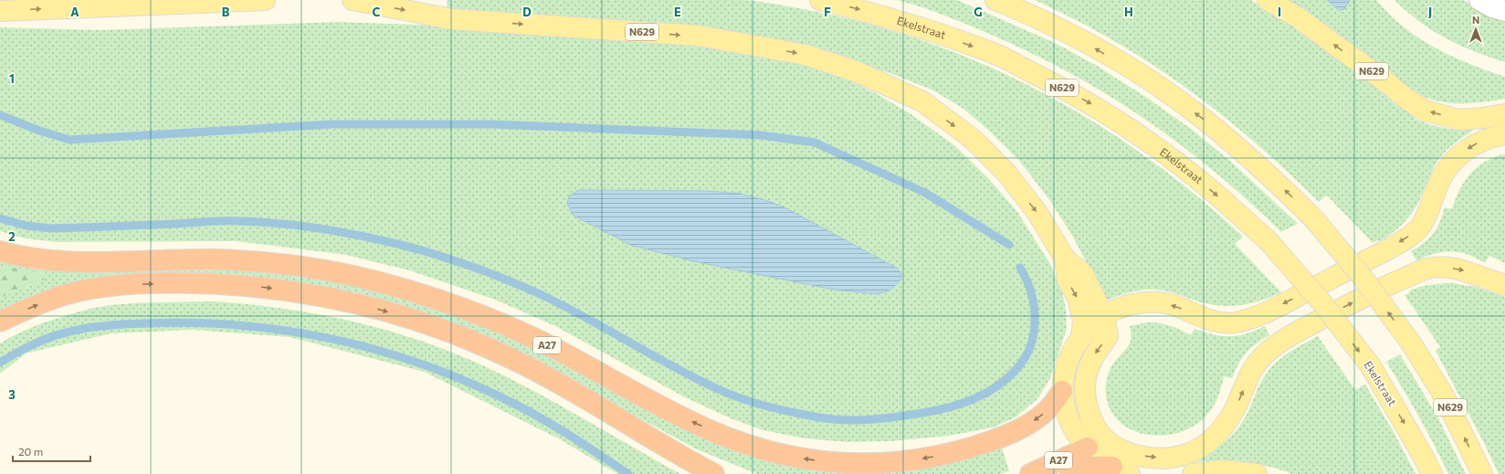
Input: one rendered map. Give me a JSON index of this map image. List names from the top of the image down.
{
  "streets": {
    "highway": ["A27"],
    "main road": ["Ekelstraat", "N629"]
  },
  "scale_bar": "20 m",
  "north": "top",
  "grid": {
    "columns": [
      "A",
      "B",
      "C",
      "D",
      "E",
      "F",
      "G",
      "H",
      "I",
      "J"
    ],
    "rows": ["1", "2", "3"]
  }
}
